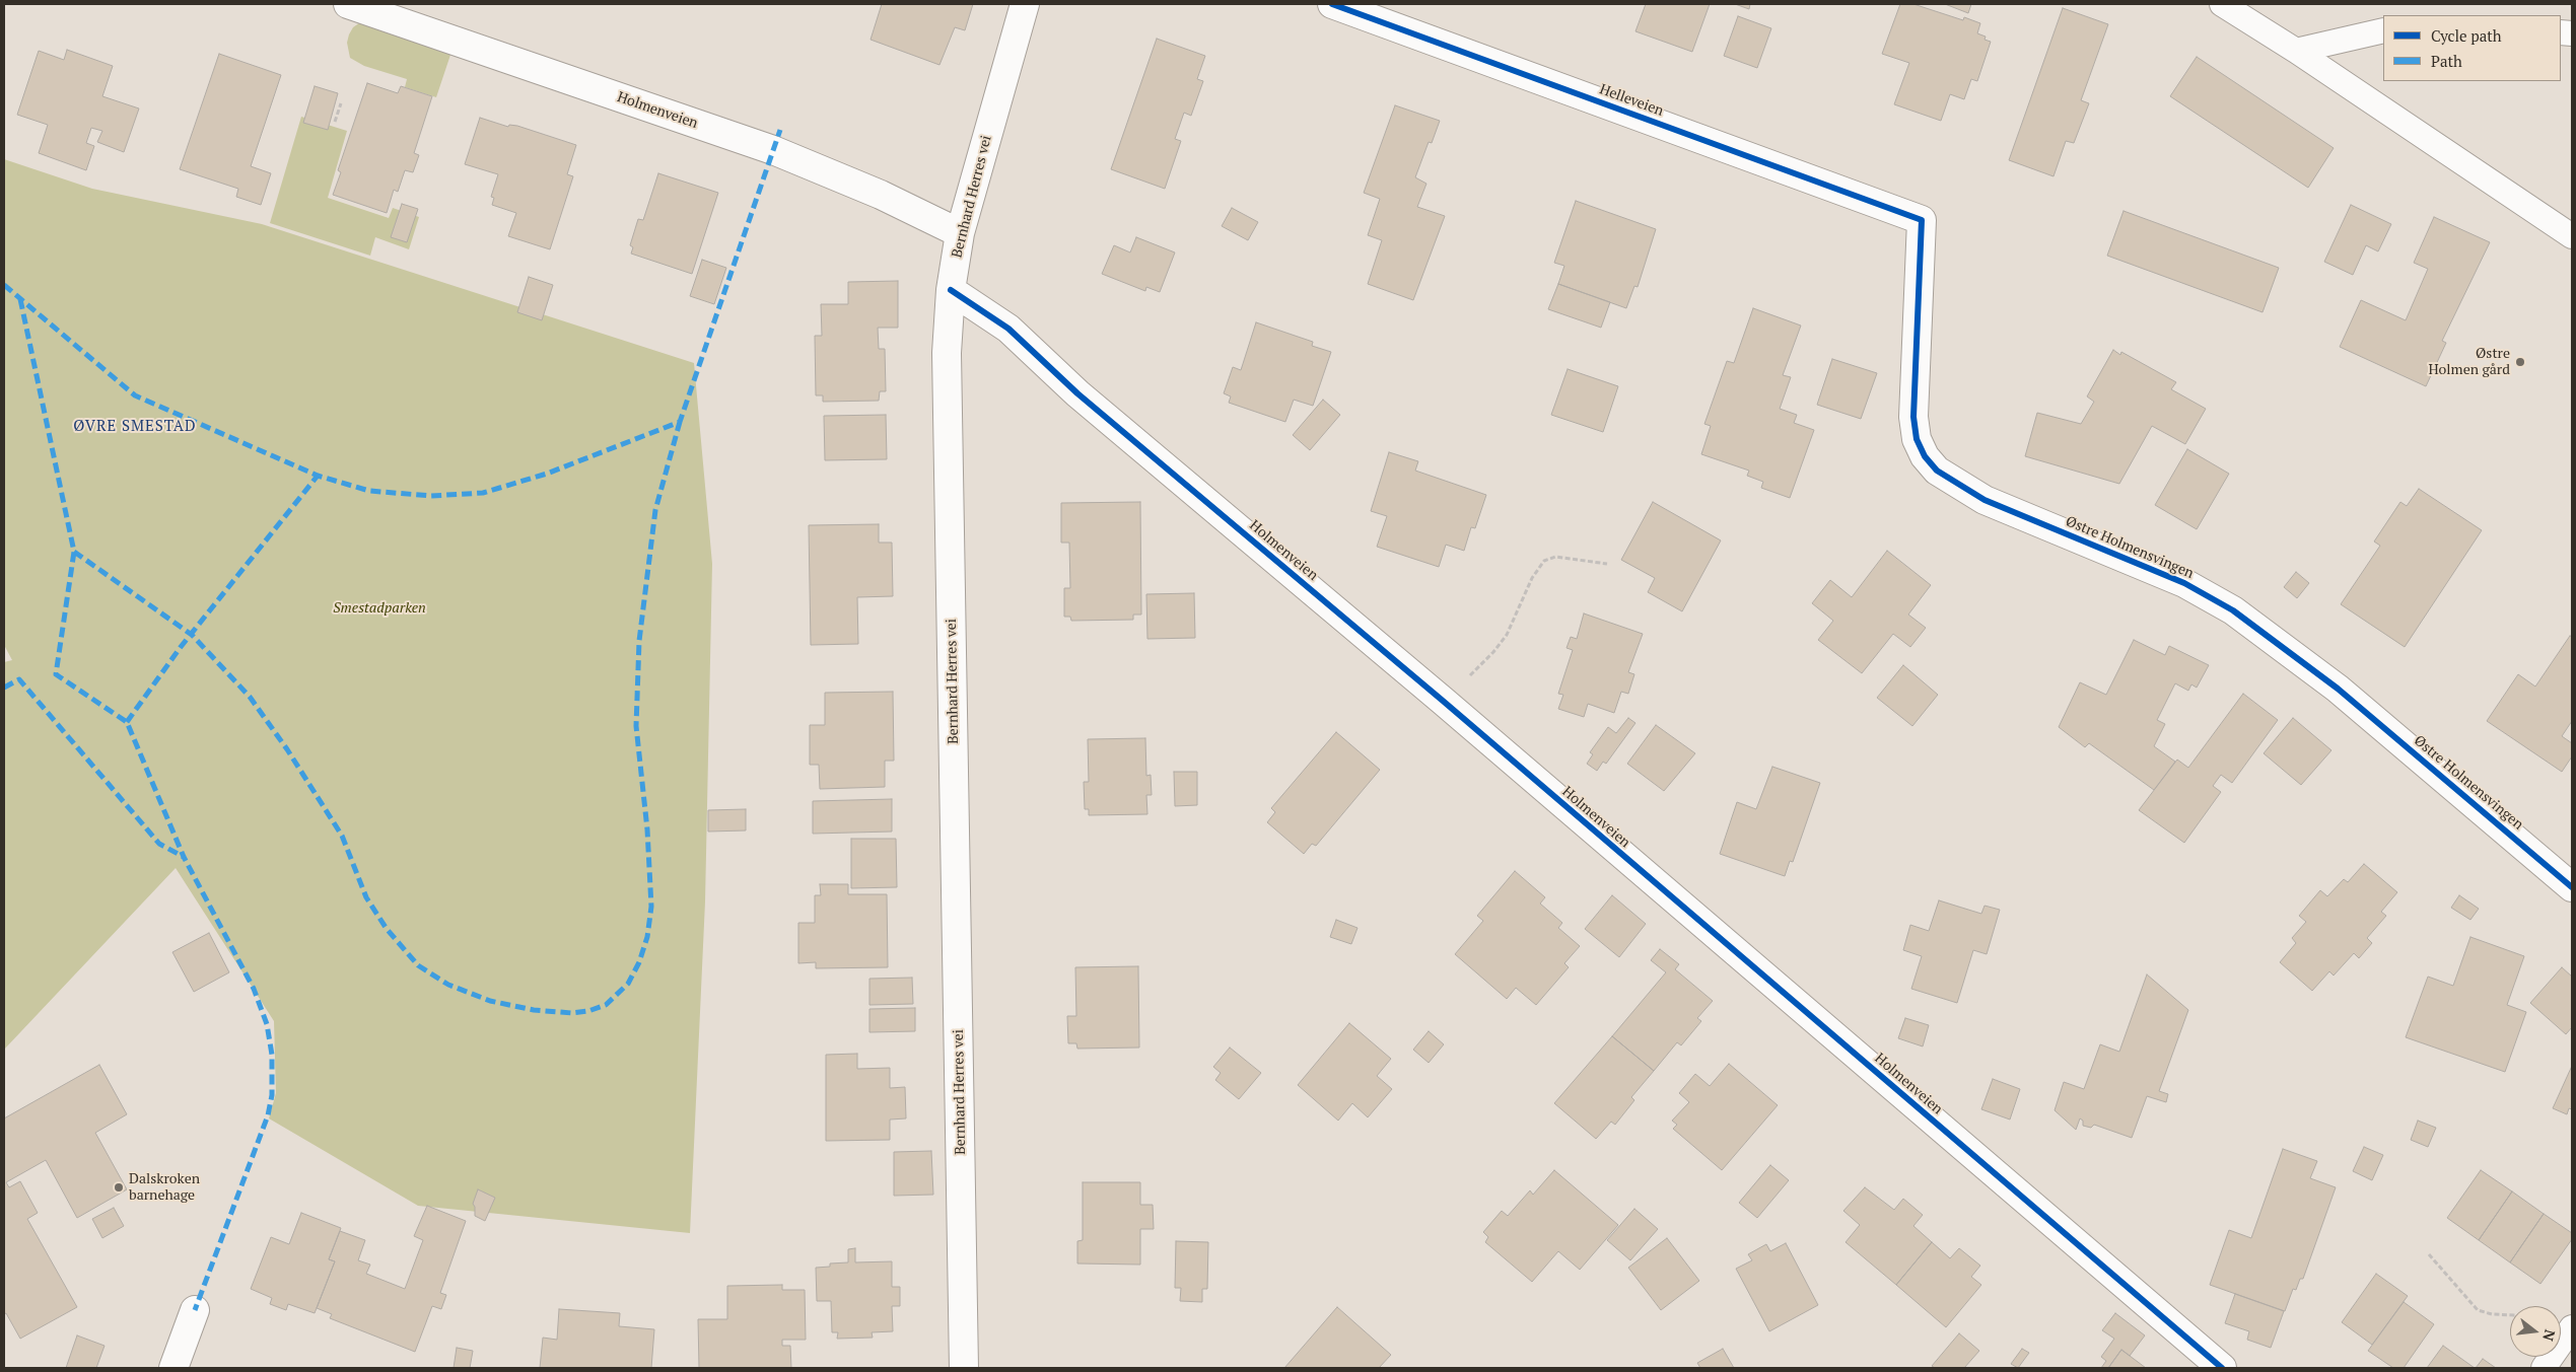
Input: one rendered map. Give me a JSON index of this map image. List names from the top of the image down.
{
  "streets": {
    "street": [
      "Helleveien",
      "Holmenveien",
      "Bernhard Herres vei",
      "Østre Holmensvingen"
    ]
  },
  "crossings": [
    ["Helleveien", "Østre Holmensvingen"],
    ["Holmenveien", "Bernhard Herres vei"]
  ],
  "districts": ["ØVRE SMESTAD"],
  "parks": ["Smestadparken"],
  "places": ["Østre Holmen gård", "Dalskroken barnehage"],
  "legend": ["Cycle path", "Path"],
  "north": "right"
}
